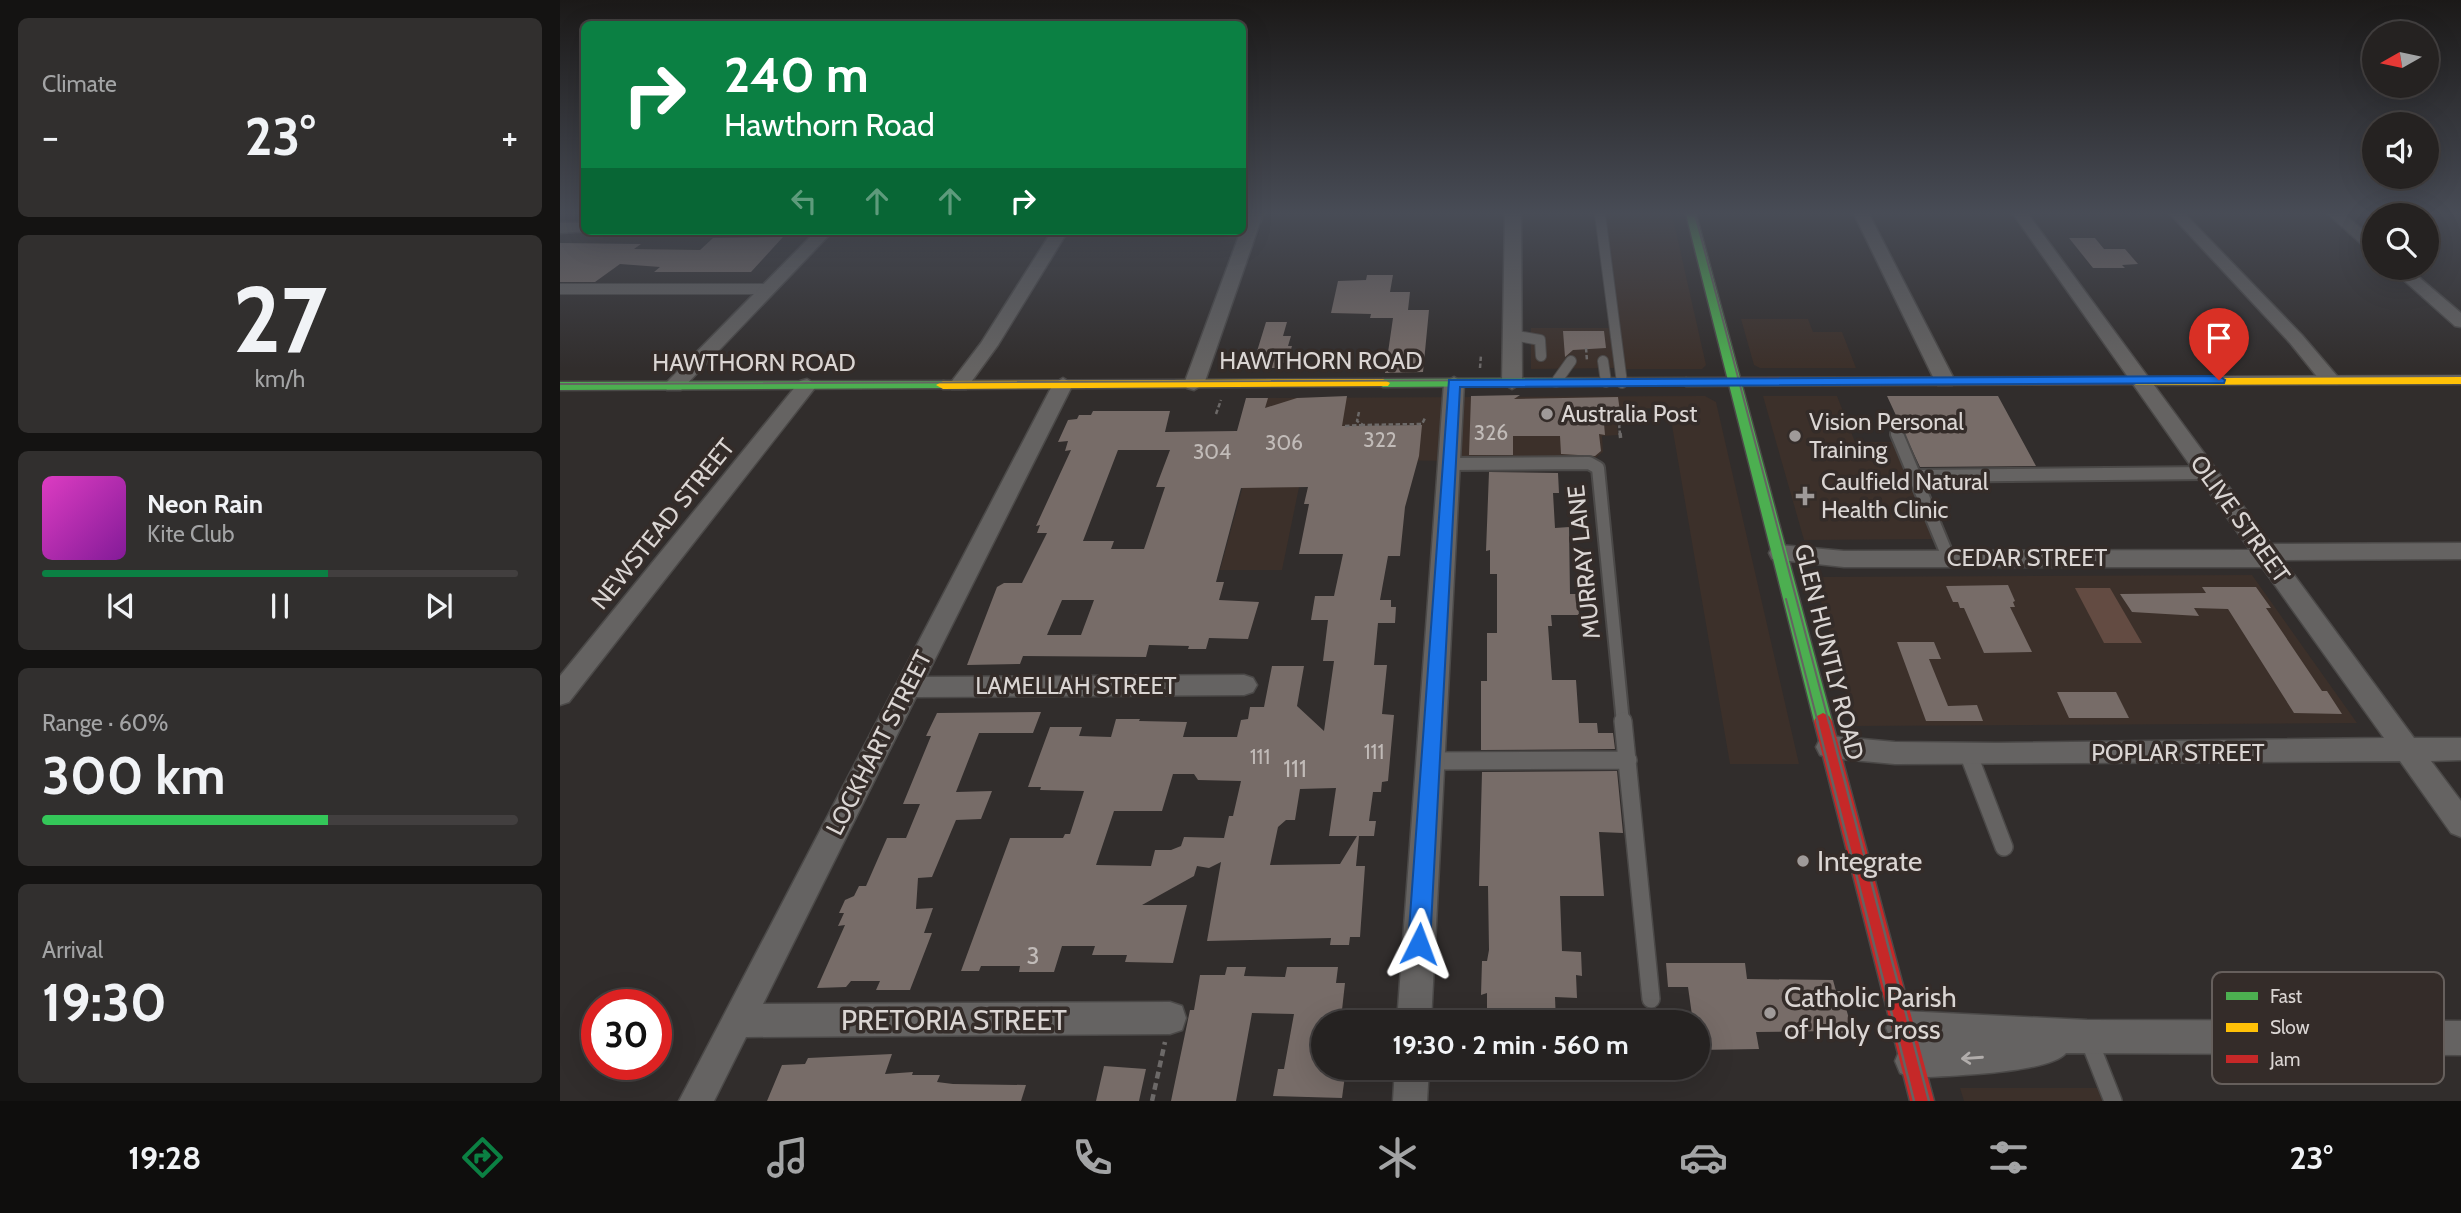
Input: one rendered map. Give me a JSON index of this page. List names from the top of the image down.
{
  "streets": {
    "main road": ["HAWTHORN ROAD", "GLEN HUNTLY ROAD"],
    "street": [
      "OLIVE STREET",
      "NEWSTEAD STREET",
      "CEDAR STREET",
      "LAMELLAH STREET",
      "LOCKHART STREET",
      "POPLAR STREET",
      "PRETORIA STREET"
    ],
    "lane": ["MURRAY LANE"]
  },
  "crossings": [
    ["HAWTHORN ROAD", "OLIVE STREET"],
    ["HAWTHORN ROAD", "NEWSTEAD STREET"],
    ["HAWTHORN ROAD", "GLEN HUNTLY ROAD"],
    ["HAWTHORN ROAD", "LOCKHART STREET"],
    ["OLIVE STREET", "CEDAR STREET"],
    ["OLIVE STREET", "POPLAR STREET"],
    ["CEDAR STREET", "GLEN HUNTLY ROAD"],
    ["GLEN HUNTLY ROAD", "POPLAR STREET"],
    ["LAMELLAH STREET", "LOCKHART STREET"],
    ["LOCKHART STREET", "PRETORIA STREET"]
  ],
  "places": {
    "other": [
      "Australia Post",
      "Vision Personal Training",
      "Integrate",
      "Catholic Parish of Holy Cross"
    ],
    "health": ["Caulfield Natural Health Clinic"]
  },
  "house_numbers": [
    "326",
    "322",
    "306",
    "304",
    "111",
    "111",
    "111",
    "3"
  ],
  "legend": ["Fast", "Slow", "Jam"],
  "north": "left",
  "page": {
    "tile": [
      "Climate",
      ["27", "km/h"],
      ["Range · 60%", "300 km"],
      ["Arrival", "19:30"]
    ],
    "turn": ["240 m", "Hawthorn Road"],
    "heat": ["−", "23°", "+"],
    "song": ["Neon Rain", "Kite Club"],
    "limit": "30",
    "trip": "19:30 · 2 min · 560 m",
    "tabs": ["19:28", "23°"]
  }
}
